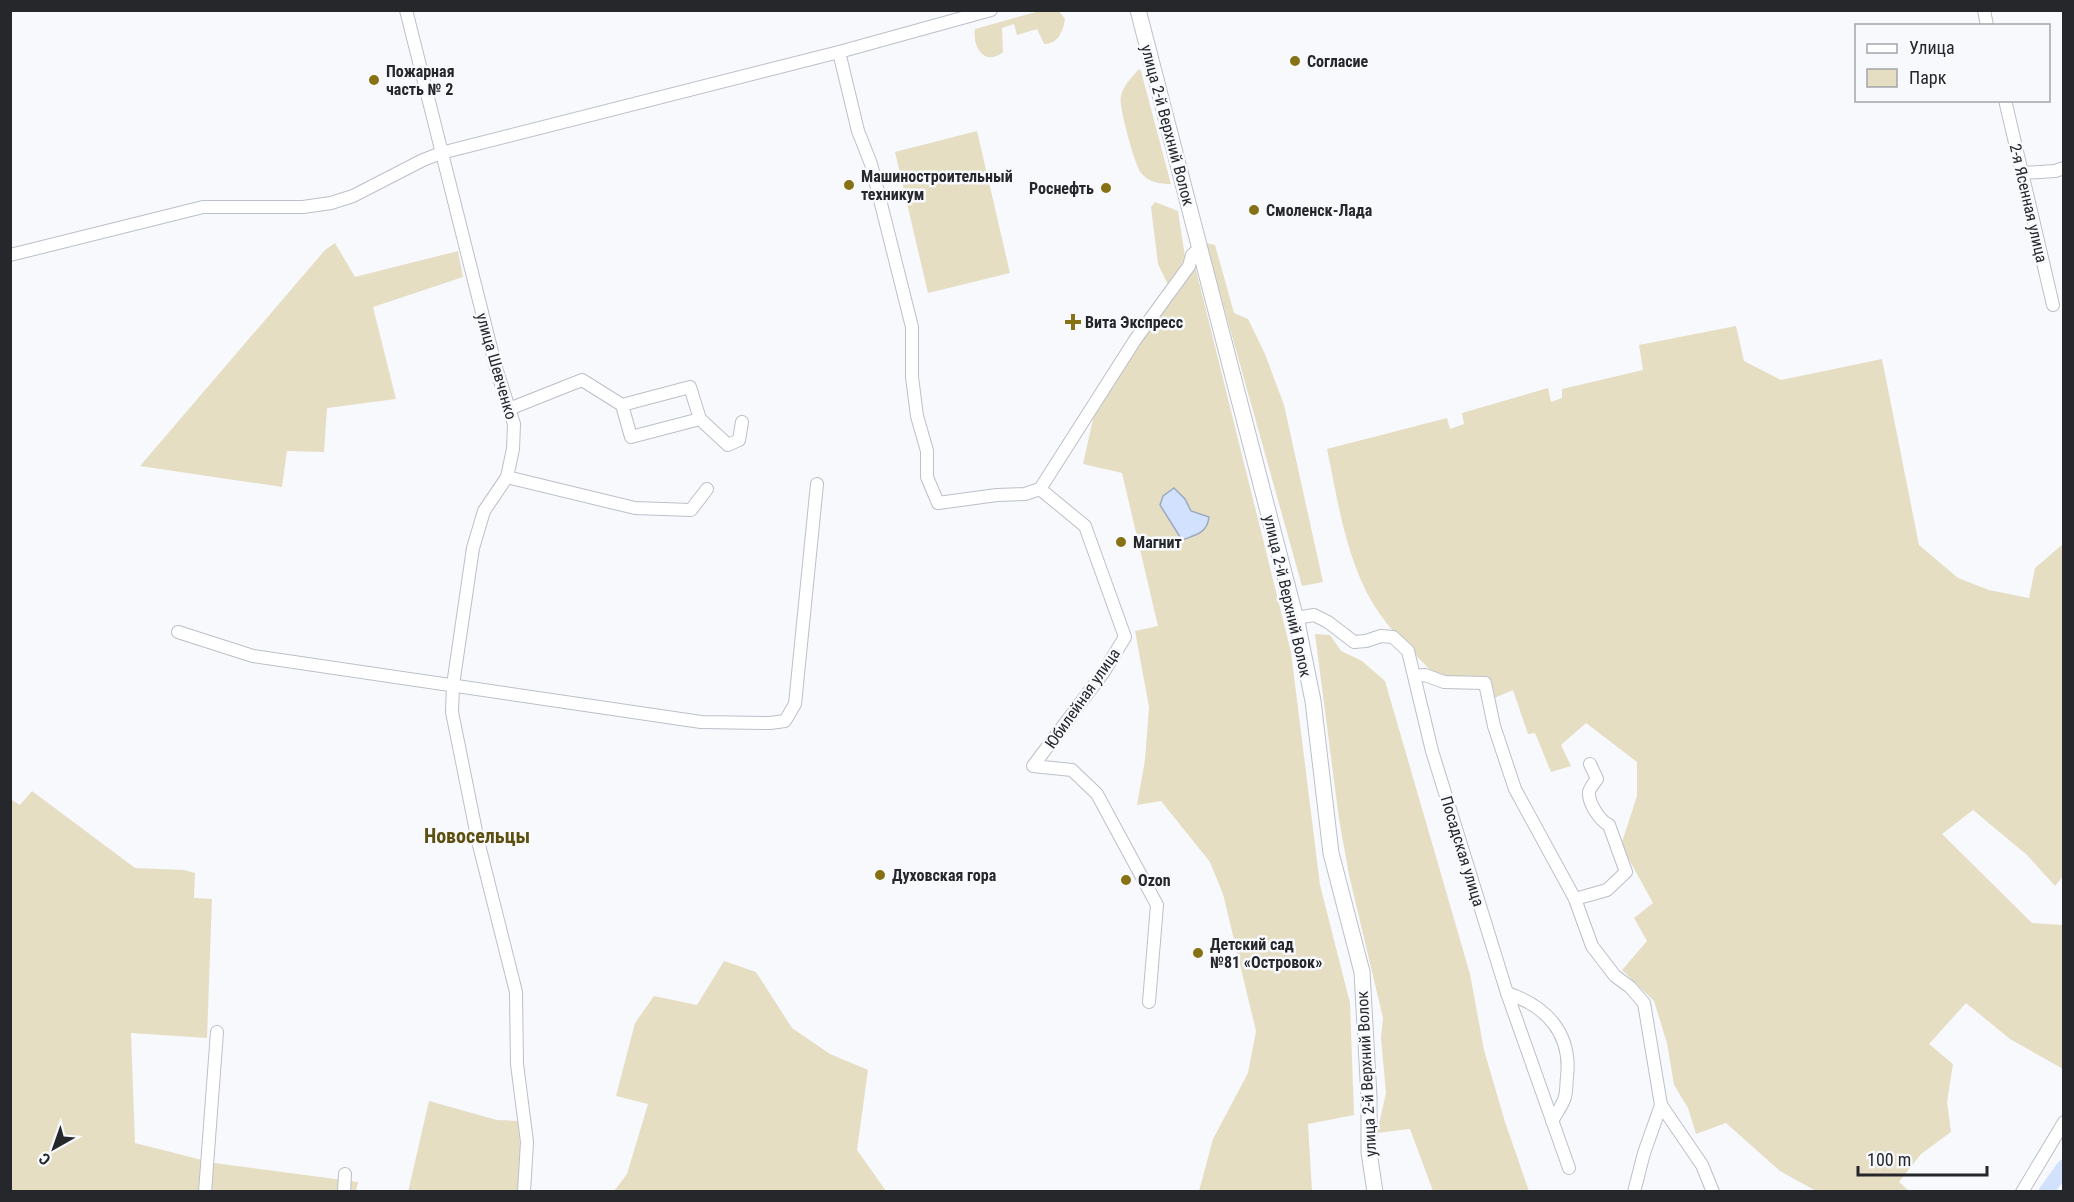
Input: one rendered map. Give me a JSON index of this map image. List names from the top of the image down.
{
  "streets": {
    "main road": ["улица 2-й Верхний Волок"],
    "street": [
      "2-я Ясенная улица",
      "улица Шевченко",
      "Юбилейная улица",
      "Посадская улица"
    ]
  },
  "crossings": [
    ["улица 2-й Верхний Волок", "Посадская улица"]
  ],
  "districts": ["Новосельцы"],
  "places": {
    "other": [
      "Согласие",
      "Пожарная часть № 2",
      "Машиностроительный техникум",
      "Роснефть",
      "Смоленск-Лада",
      "Магнит",
      "Духовская гора",
      "Ozon",
      "Детский сад №81 «Островок»"
    ],
    "health": ["Вита Экспресс"]
  },
  "legend": ["Улица", "Парк"],
  "scale_bar": "100 m",
  "north": "bottom left"
}
